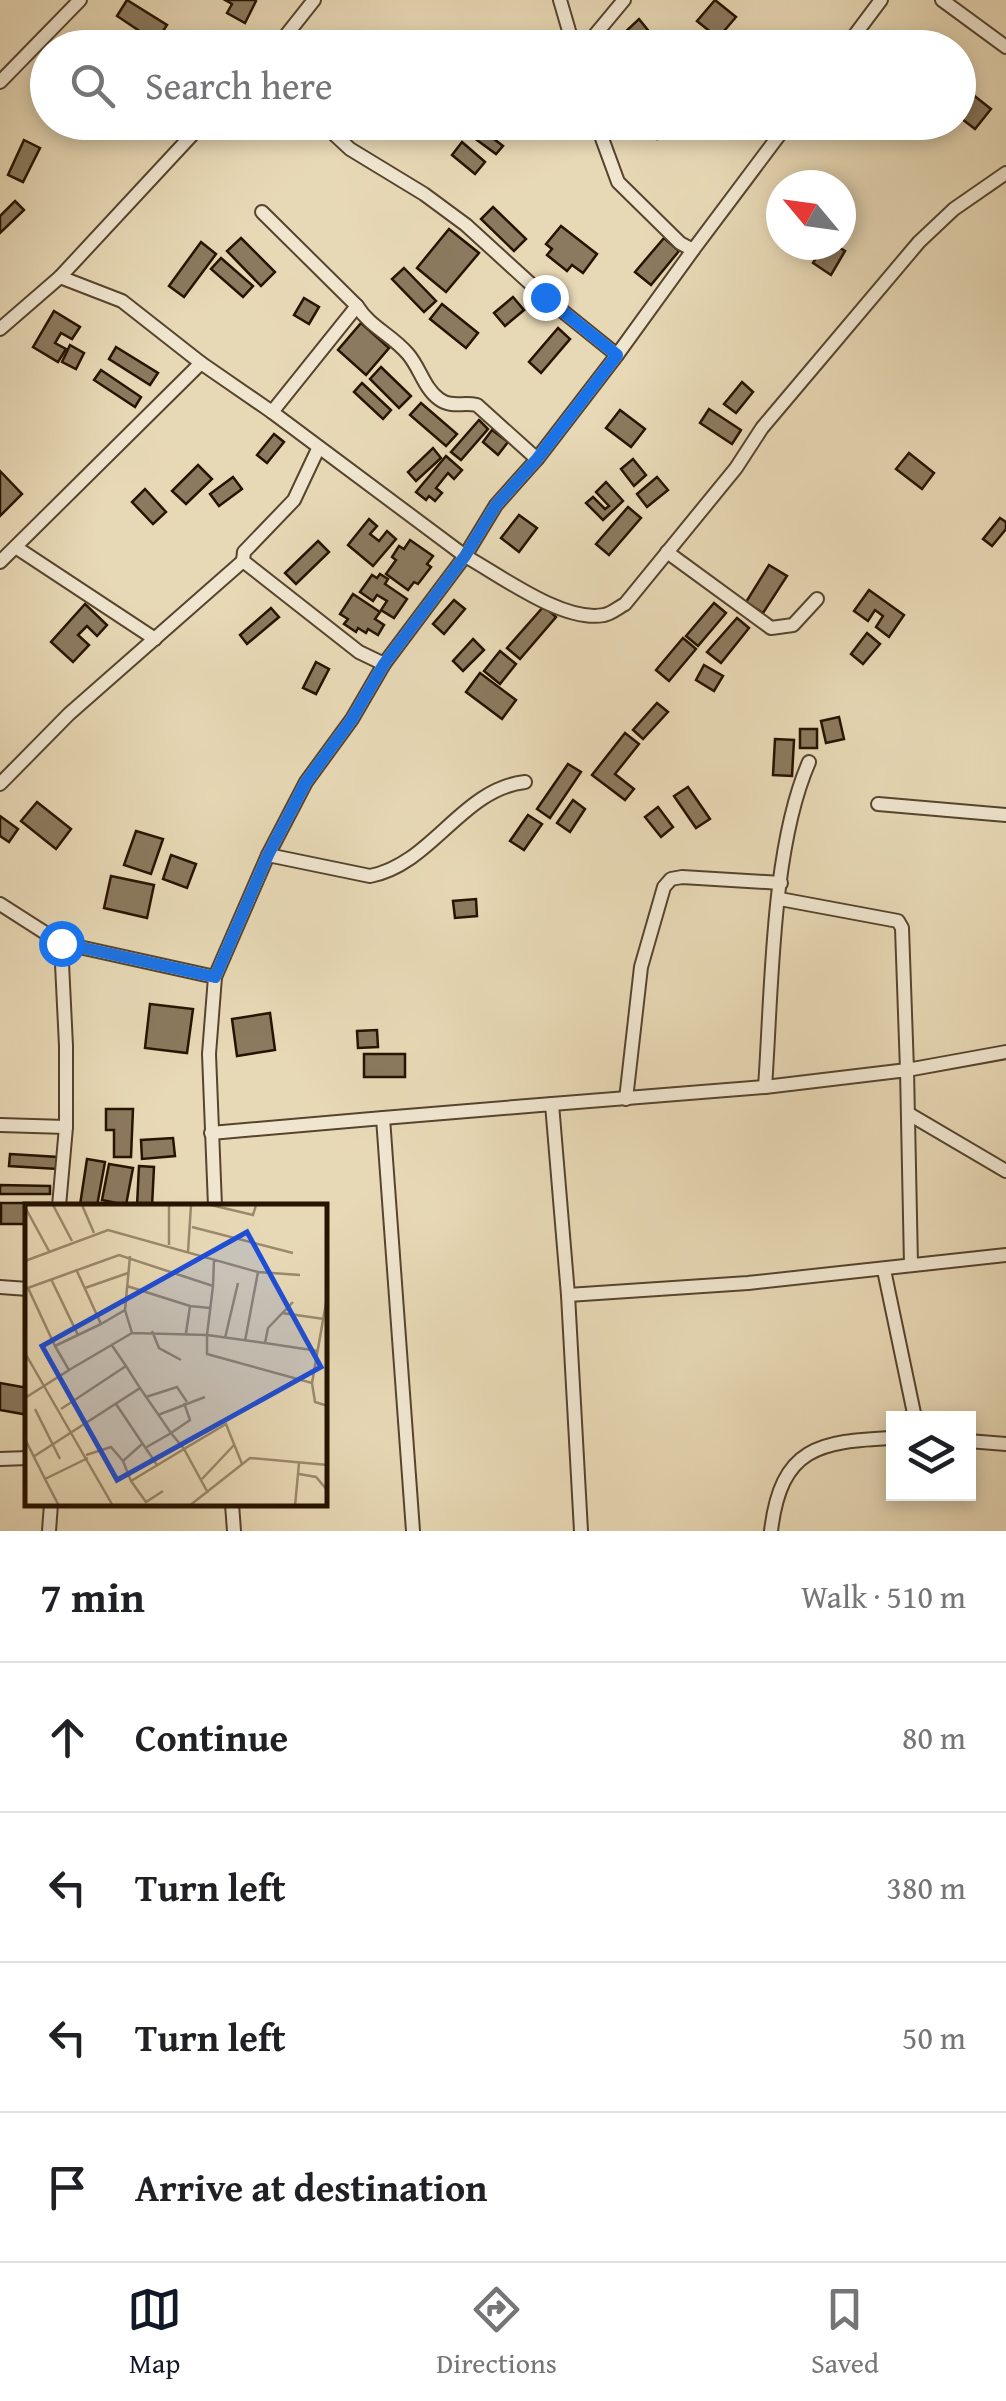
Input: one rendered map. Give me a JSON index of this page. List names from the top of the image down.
{
  "north": "top left",
  "page": {
    "search": "Search here",
    "heading": ["7 min", "Walk · 510 m"],
    "list": [
      ["Continue", "80 m"],
      ["Turn left", "380 m"],
      ["Turn left", "50 m"],
      "Arrive at destination"
    ],
    "nav": ["Map", "Directions", "Saved"]
  }
}
